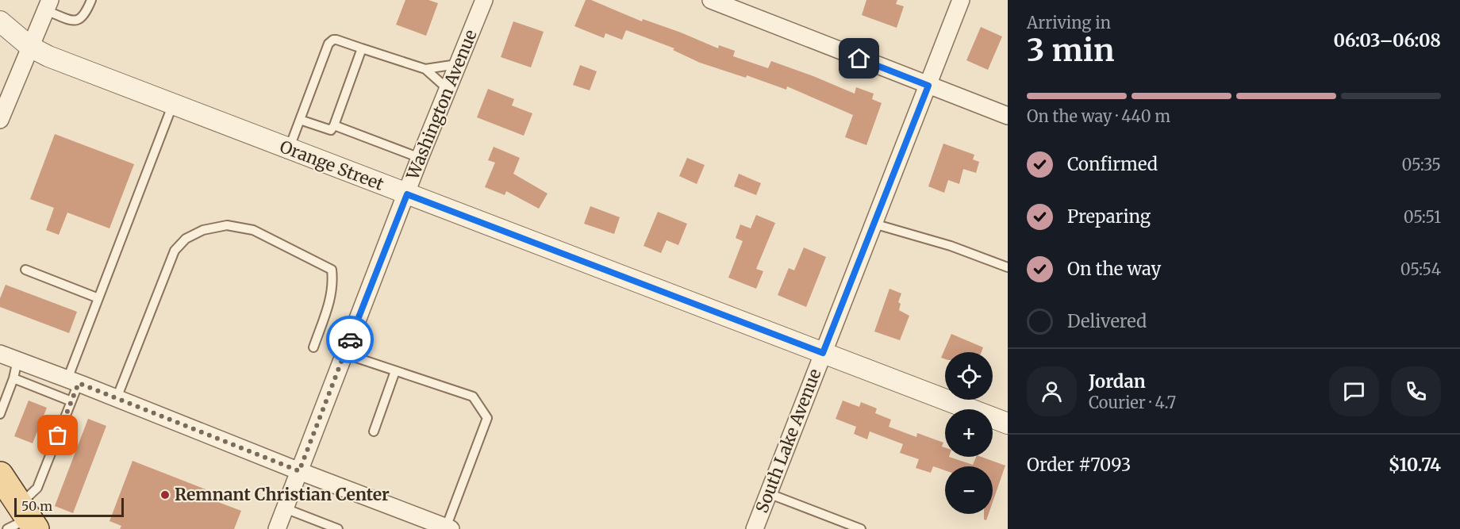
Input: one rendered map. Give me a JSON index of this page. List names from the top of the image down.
{
  "streets": {
    "street": ["Washington Avenue", "Orange Street", "South Lake Avenue"]
  },
  "crossings": [
    ["Washington Avenue", "Orange Street"],
    ["Orange Street", "South Lake Avenue"]
  ],
  "places": ["Remnant Christian Center"],
  "scale_bar": "50 m",
  "page": {
    "heading": ["3 min", "Arriving in", "06:03–06:08"],
    "panel": [
      "Jordan",
      "Courier · 4.7",
      "Order #7093",
      "$10.74"
    ],
    "bar": "On the way · 440 m",
    "list": [
      ["Confirmed", "05:35"],
      ["Preparing", "05:51"],
      ["On the way", "05:54"],
      "Delivered"
    ],
    "map_buttons": ["+", "−"],
    "scale": "50 m"
  }
}
